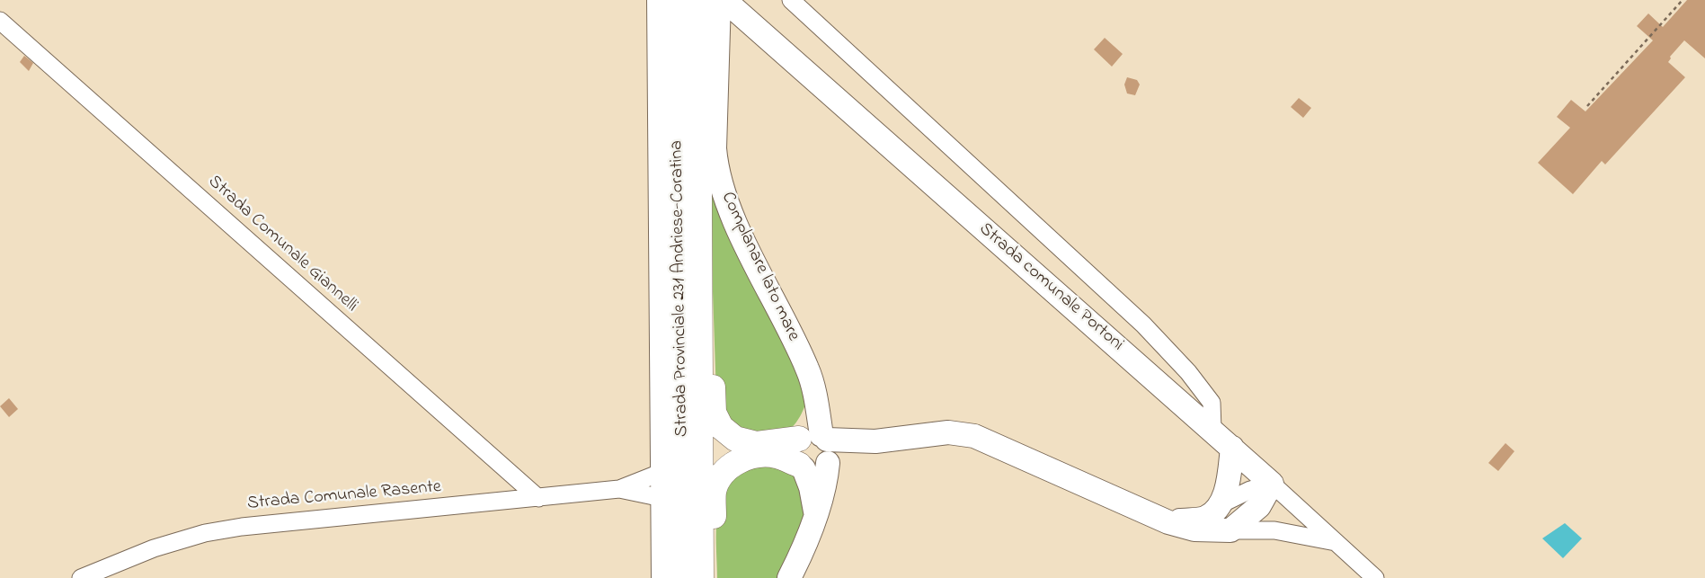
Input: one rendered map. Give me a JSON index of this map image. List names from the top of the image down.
{
  "streets": {
    "highway": ["Strada Provinciale 231 Andriese-Coratina"],
    "street": [
      "Strada Comunale Giannelli",
      "Complanare lato mare",
      "Strada comunale Portoni",
      "Strada Comunale Rasente"
    ]
  },
  "crossings": [
    ["Strada Comunale Giannelli", "Strada Comunale Rasente"]
  ]
}
